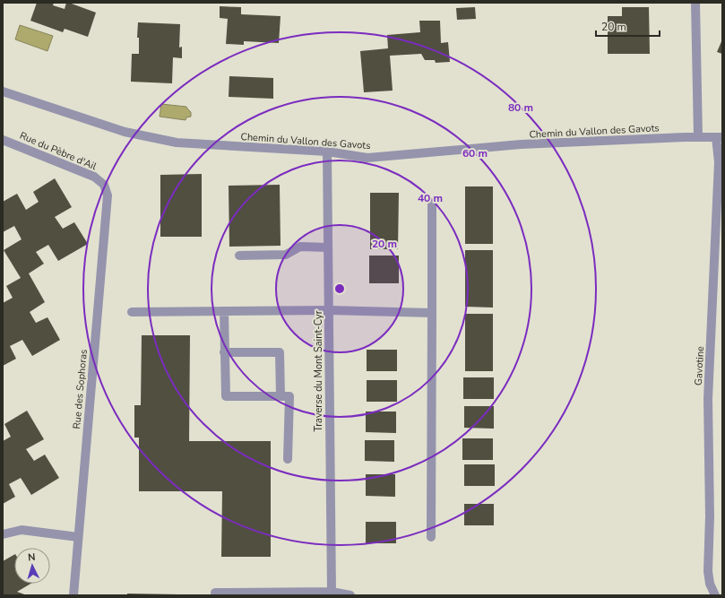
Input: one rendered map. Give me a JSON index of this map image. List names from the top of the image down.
{
  "streets": {
    "street": [
      "Chemin du Vallon des Gavots",
      "Rue du Pèbre d'Ail",
      "Gavotine",
      "Traverse du Mont Saint-Cyr",
      "Rue des Sophoras"
    ]
  },
  "crossings": [
    ["Chemin du Vallon des Gavots", "Gavotine"],
    ["Chemin du Vallon des Gavots", "Traverse du Mont Saint-Cyr"],
    ["Rue du Pèbre d'Ail", "Rue des Sophoras"]
  ],
  "scale_bar": "20 m",
  "north": "top",
  "rings": [
    "80 m",
    "60 m",
    "40 m",
    "20 m"
  ]
}
